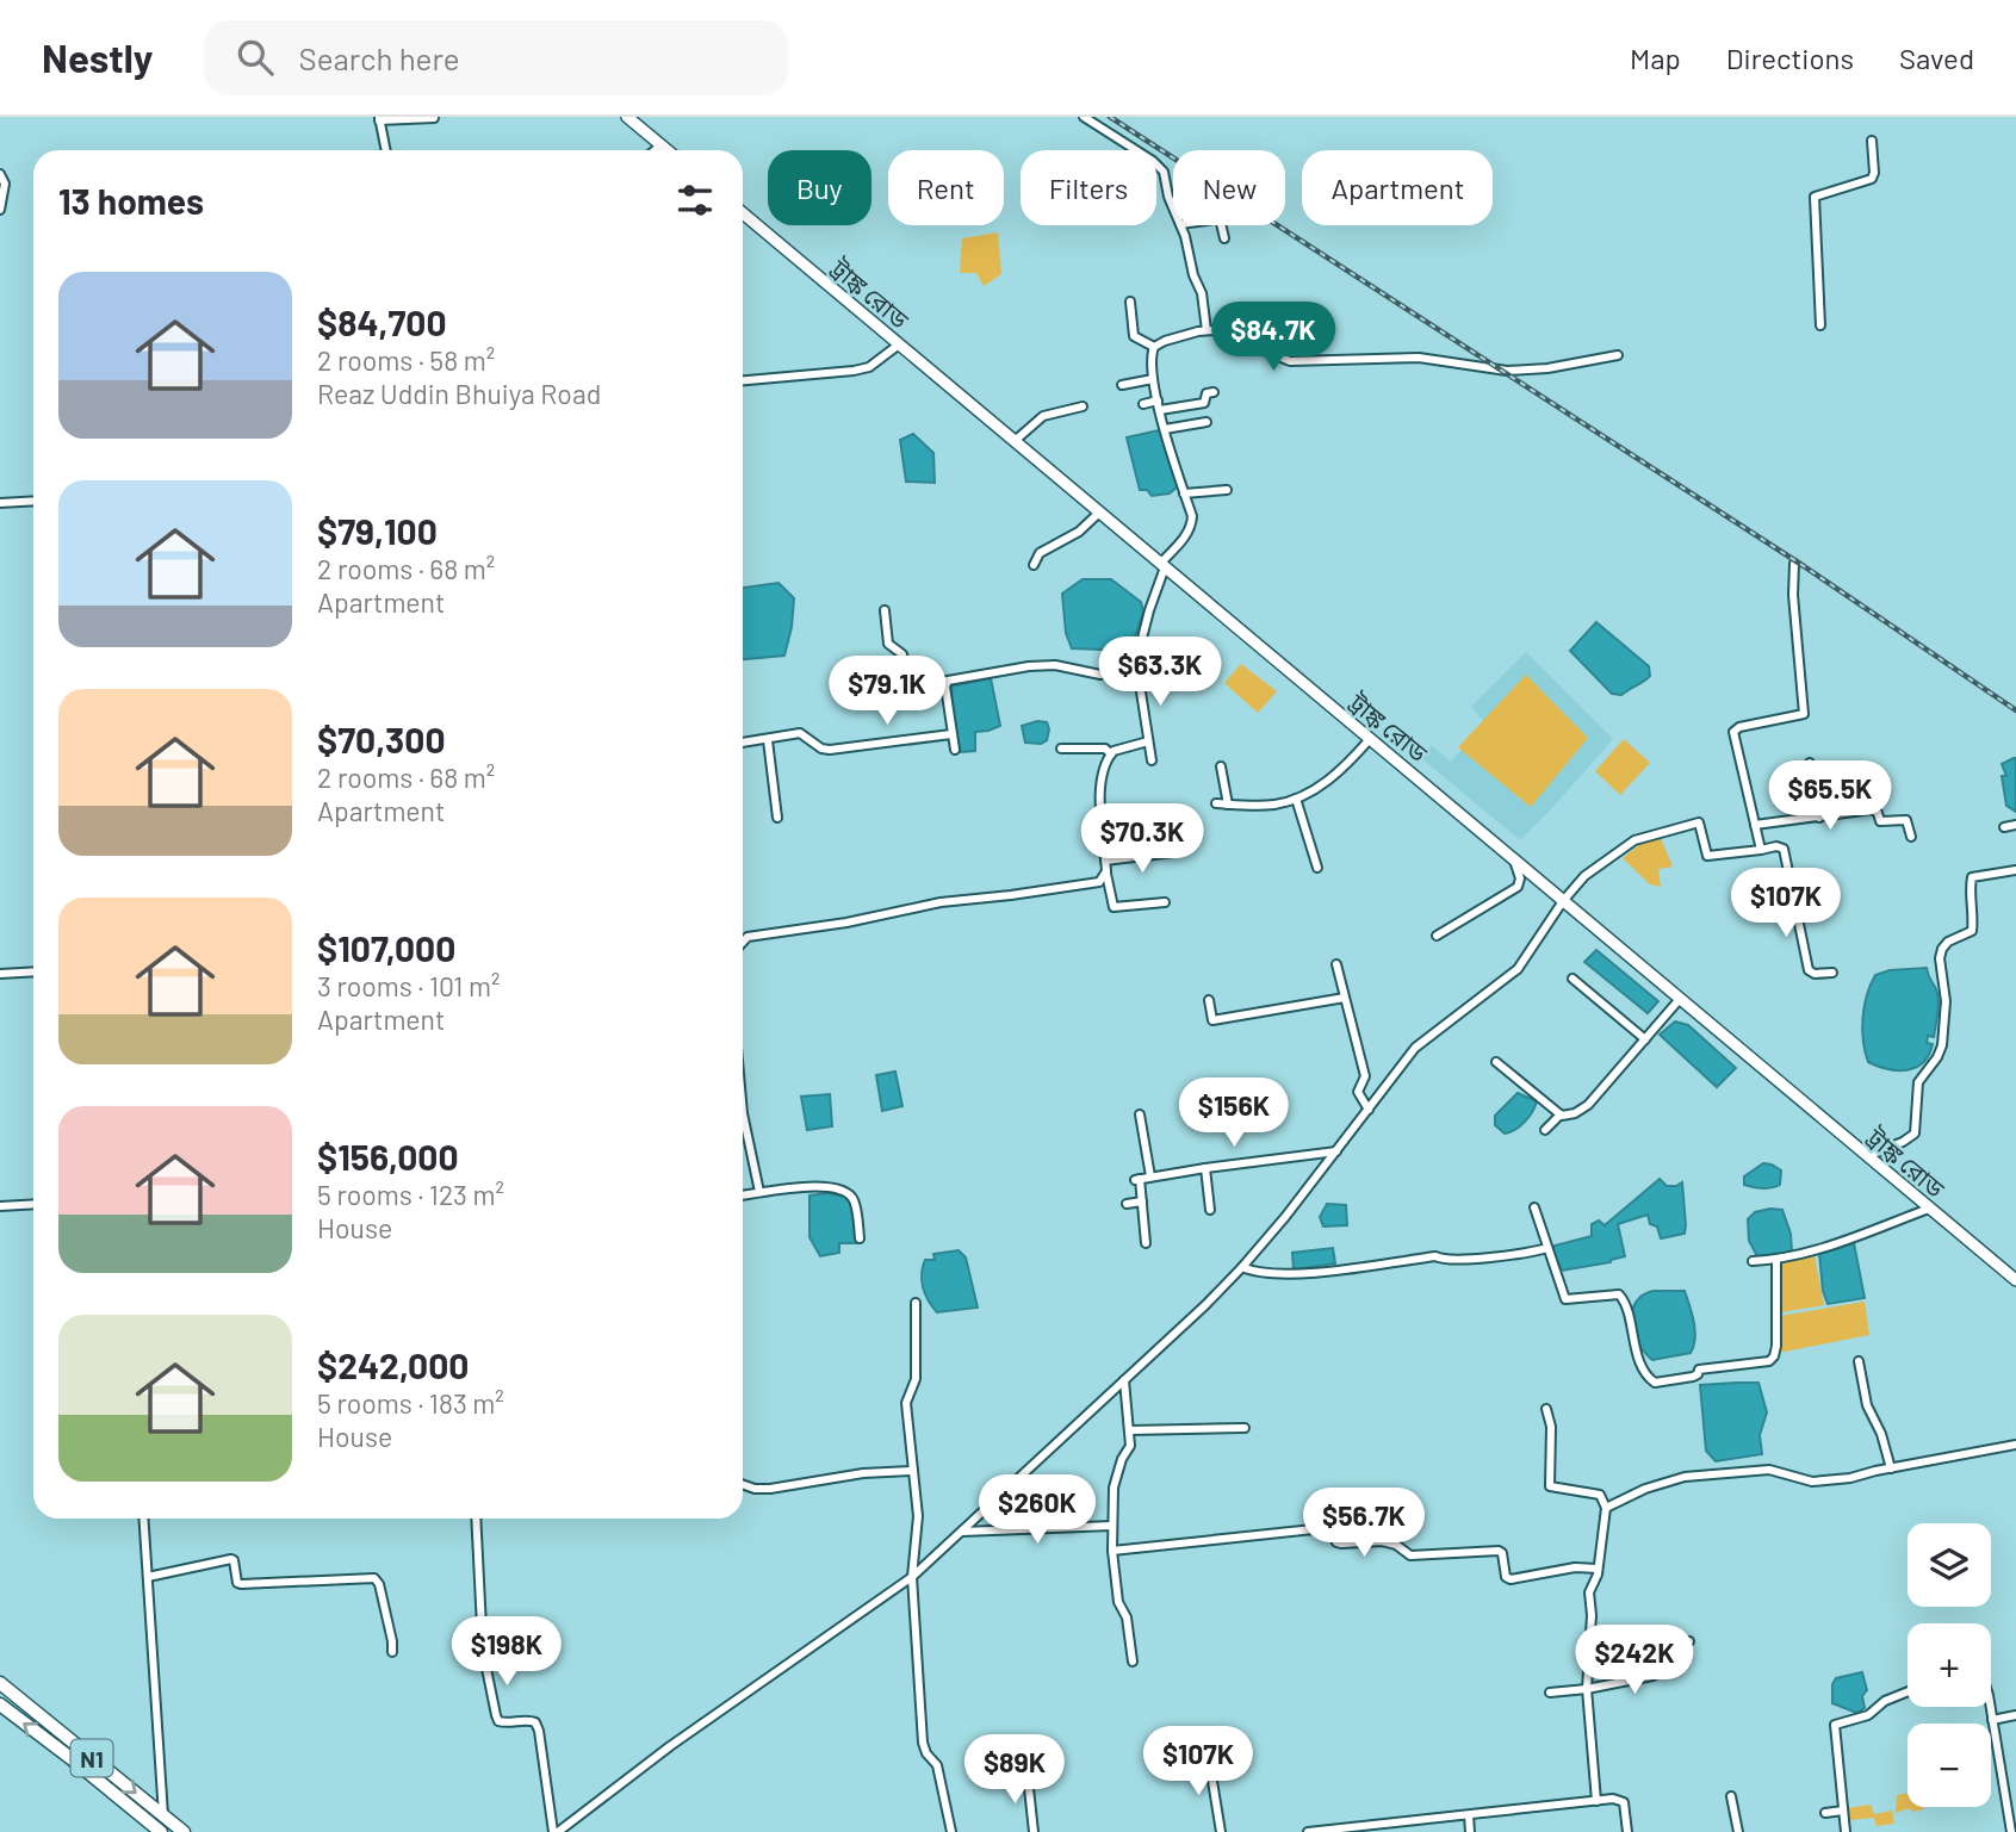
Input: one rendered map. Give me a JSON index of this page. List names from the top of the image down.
{
  "streets": {
    "highway": ["N1"],
    "main road": ["ট্রাঙ্ক রোড"]
  },
  "page": {
    "header": "Nestly",
    "search": "Search here",
    "nav": ["Map", "Directions", "Saved"],
    "chip": [
      "Buy",
      "Rent",
      "Filters",
      "New",
      "Apartment"
    ],
    "heading": "13 homes",
    "list": [
      {
        "name": "$84,700",
        "note": "2 rooms · 58 m² · Reaz Uddin Bhuiya Road"
      },
      {
        "name": "$79,100",
        "note": "2 rooms · 68 m² · Apartment"
      },
      {
        "name": "$70,300",
        "note": "2 rooms · 68 m² · Apartment"
      },
      {
        "name": "$107,000",
        "note": "3 rooms · 101 m² · Apartment"
      },
      {
        "name": "$156,000",
        "note": "5 rooms · 123 m² · House"
      },
      {
        "name": "$242,000",
        "note": "5 rooms · 183 m² · House"
      }
    ],
    "price": [
      "$84.7K",
      "$63.3K",
      "$79.1K",
      "$65.5K",
      "$70.3K",
      "$107K",
      "$156K",
      "$260K",
      "$56.7K",
      "$198K",
      "$242K",
      "$107K",
      "$89K"
    ],
    "map_buttons": ["+", "−"]
  }
}
